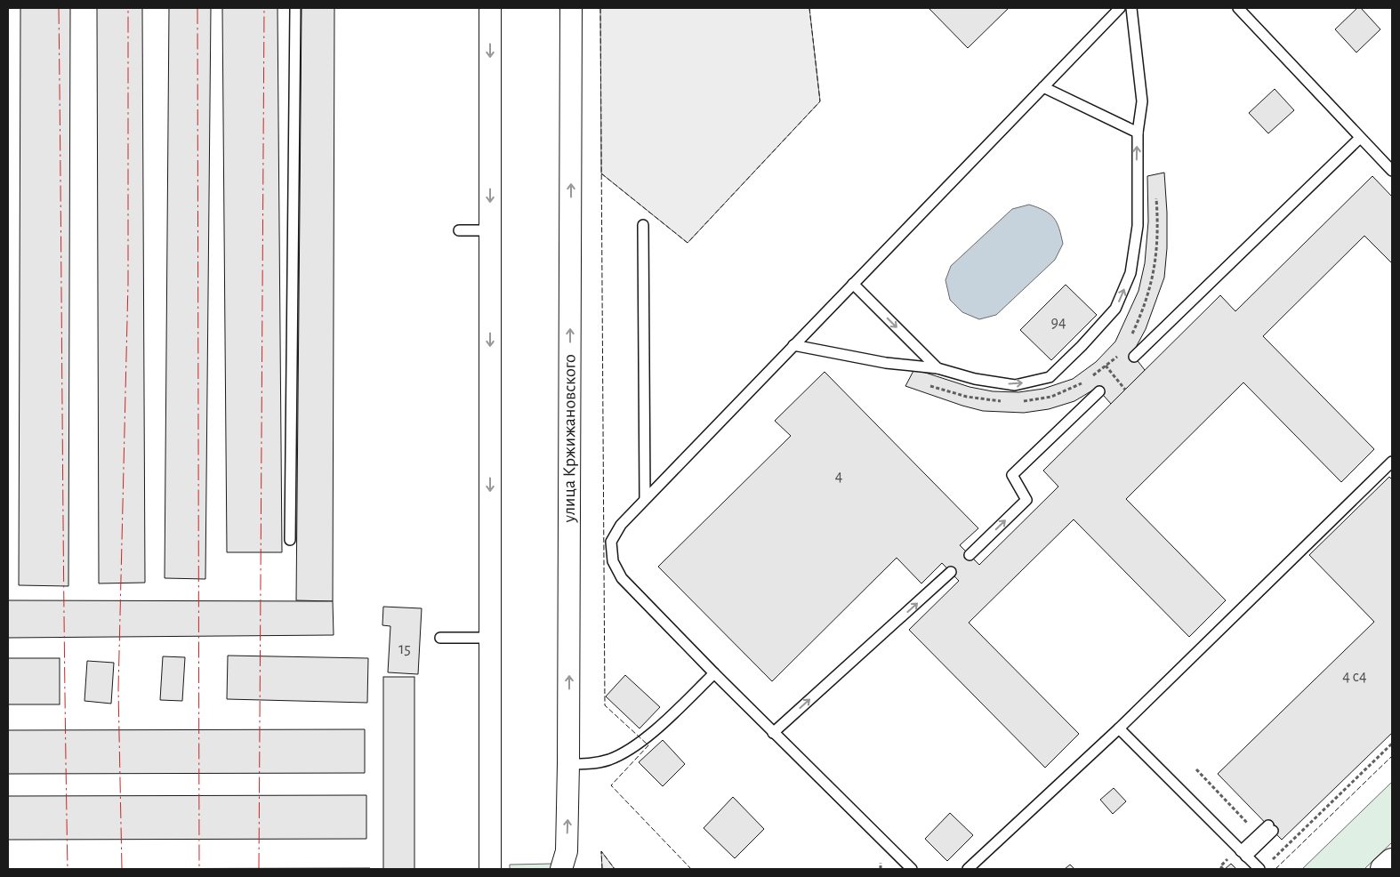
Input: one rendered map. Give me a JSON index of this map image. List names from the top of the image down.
{
  "streets": {
    "street": ["улица Кржижановского"]
  },
  "house_numbers": [
    "94",
    "4",
    "15",
    "4 с4"
  ]
}
